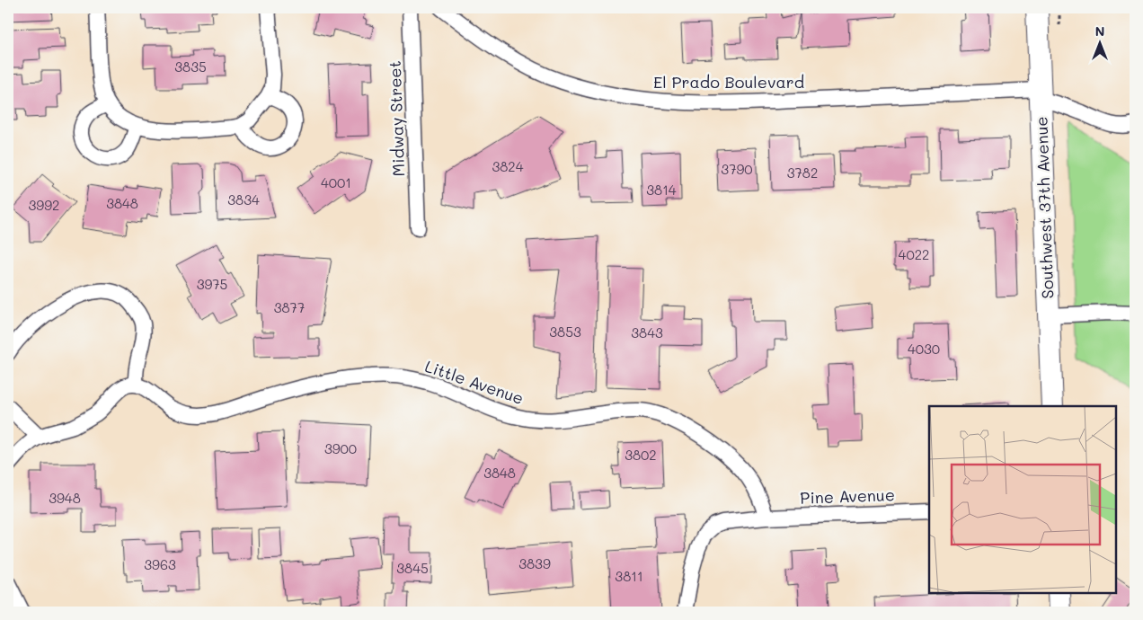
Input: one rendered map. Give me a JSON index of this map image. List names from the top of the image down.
{
  "streets": {
    "main road": ["Southwest 37th Avenue"],
    "street": [
      "El Prado Boulevard",
      "Midway Street",
      "Little Avenue",
      "Pine Avenue"
    ]
  },
  "crossings": [
    ["El Prado Boulevard", "Southwest 37th Avenue"],
    ["Little Avenue", "Pine Avenue"]
  ],
  "house_numbers": [
    "3835",
    "3824",
    "3790",
    "3782",
    "4001",
    "3814",
    "3834",
    "3848",
    "3992",
    "4022",
    "3975",
    "3877",
    "3853",
    "3843",
    "4030",
    "3900",
    "3802",
    "3848",
    "3948",
    "3839",
    "3963",
    "3845",
    "3811"
  ],
  "north": "top"
}
